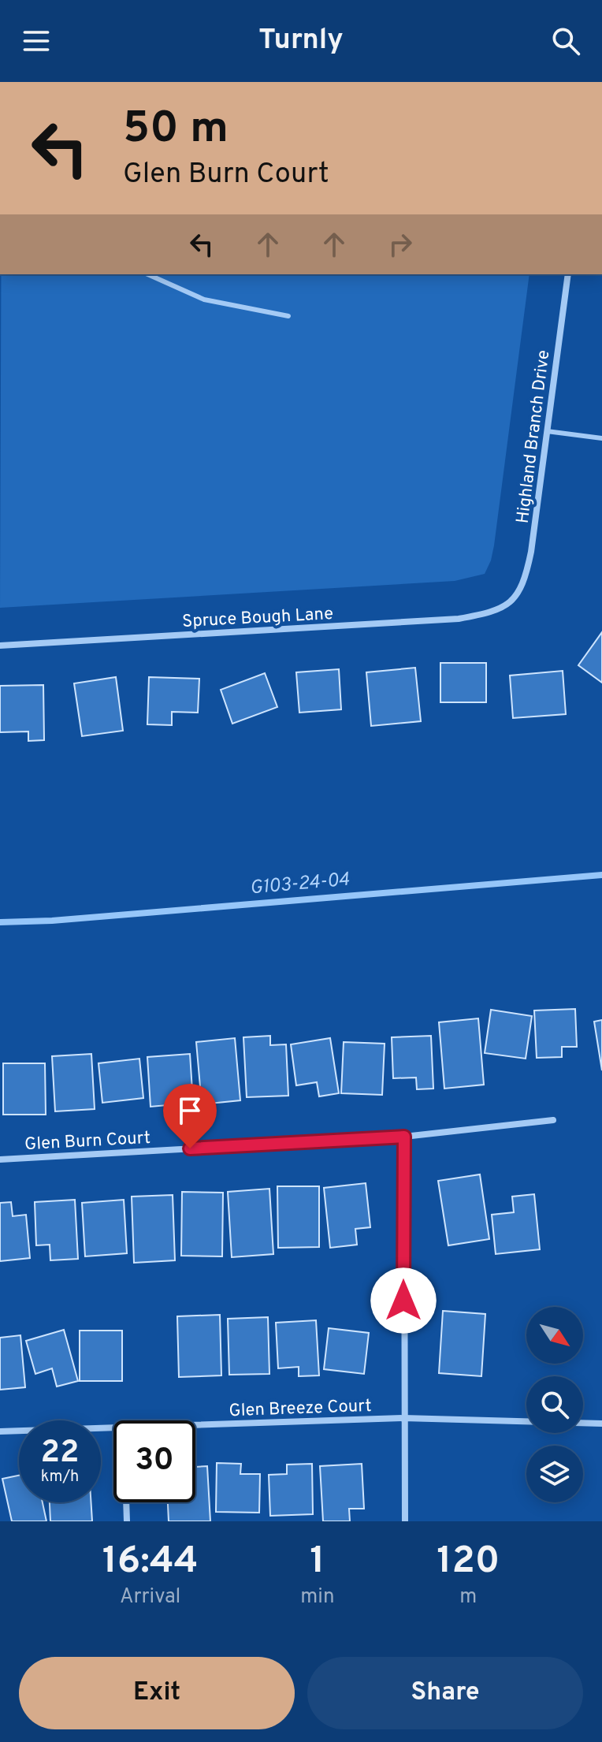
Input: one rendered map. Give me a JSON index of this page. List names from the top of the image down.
{
  "streets": {
    "street": [
      "Highland Branch Drive",
      "Spruce Bough Lane",
      "Glen Burn Court",
      "Glen Breeze Court"
    ]
  },
  "crossings": [
    ["Highland Branch Drive", "Spruce Bough Lane"]
  ],
  "water": ["G103-24-04"],
  "north": "bottom right",
  "page": {
    "header": "Turnly",
    "turn": ["50 m", "Glen Burn Court"],
    "speed": "22 km/h",
    "limit": "30",
    "eta": [
      "16:44",
      "Arrival",
      "1",
      "min",
      "120",
      "m"
    ],
    "buttons": ["Exit", "Share"]
  }
}
